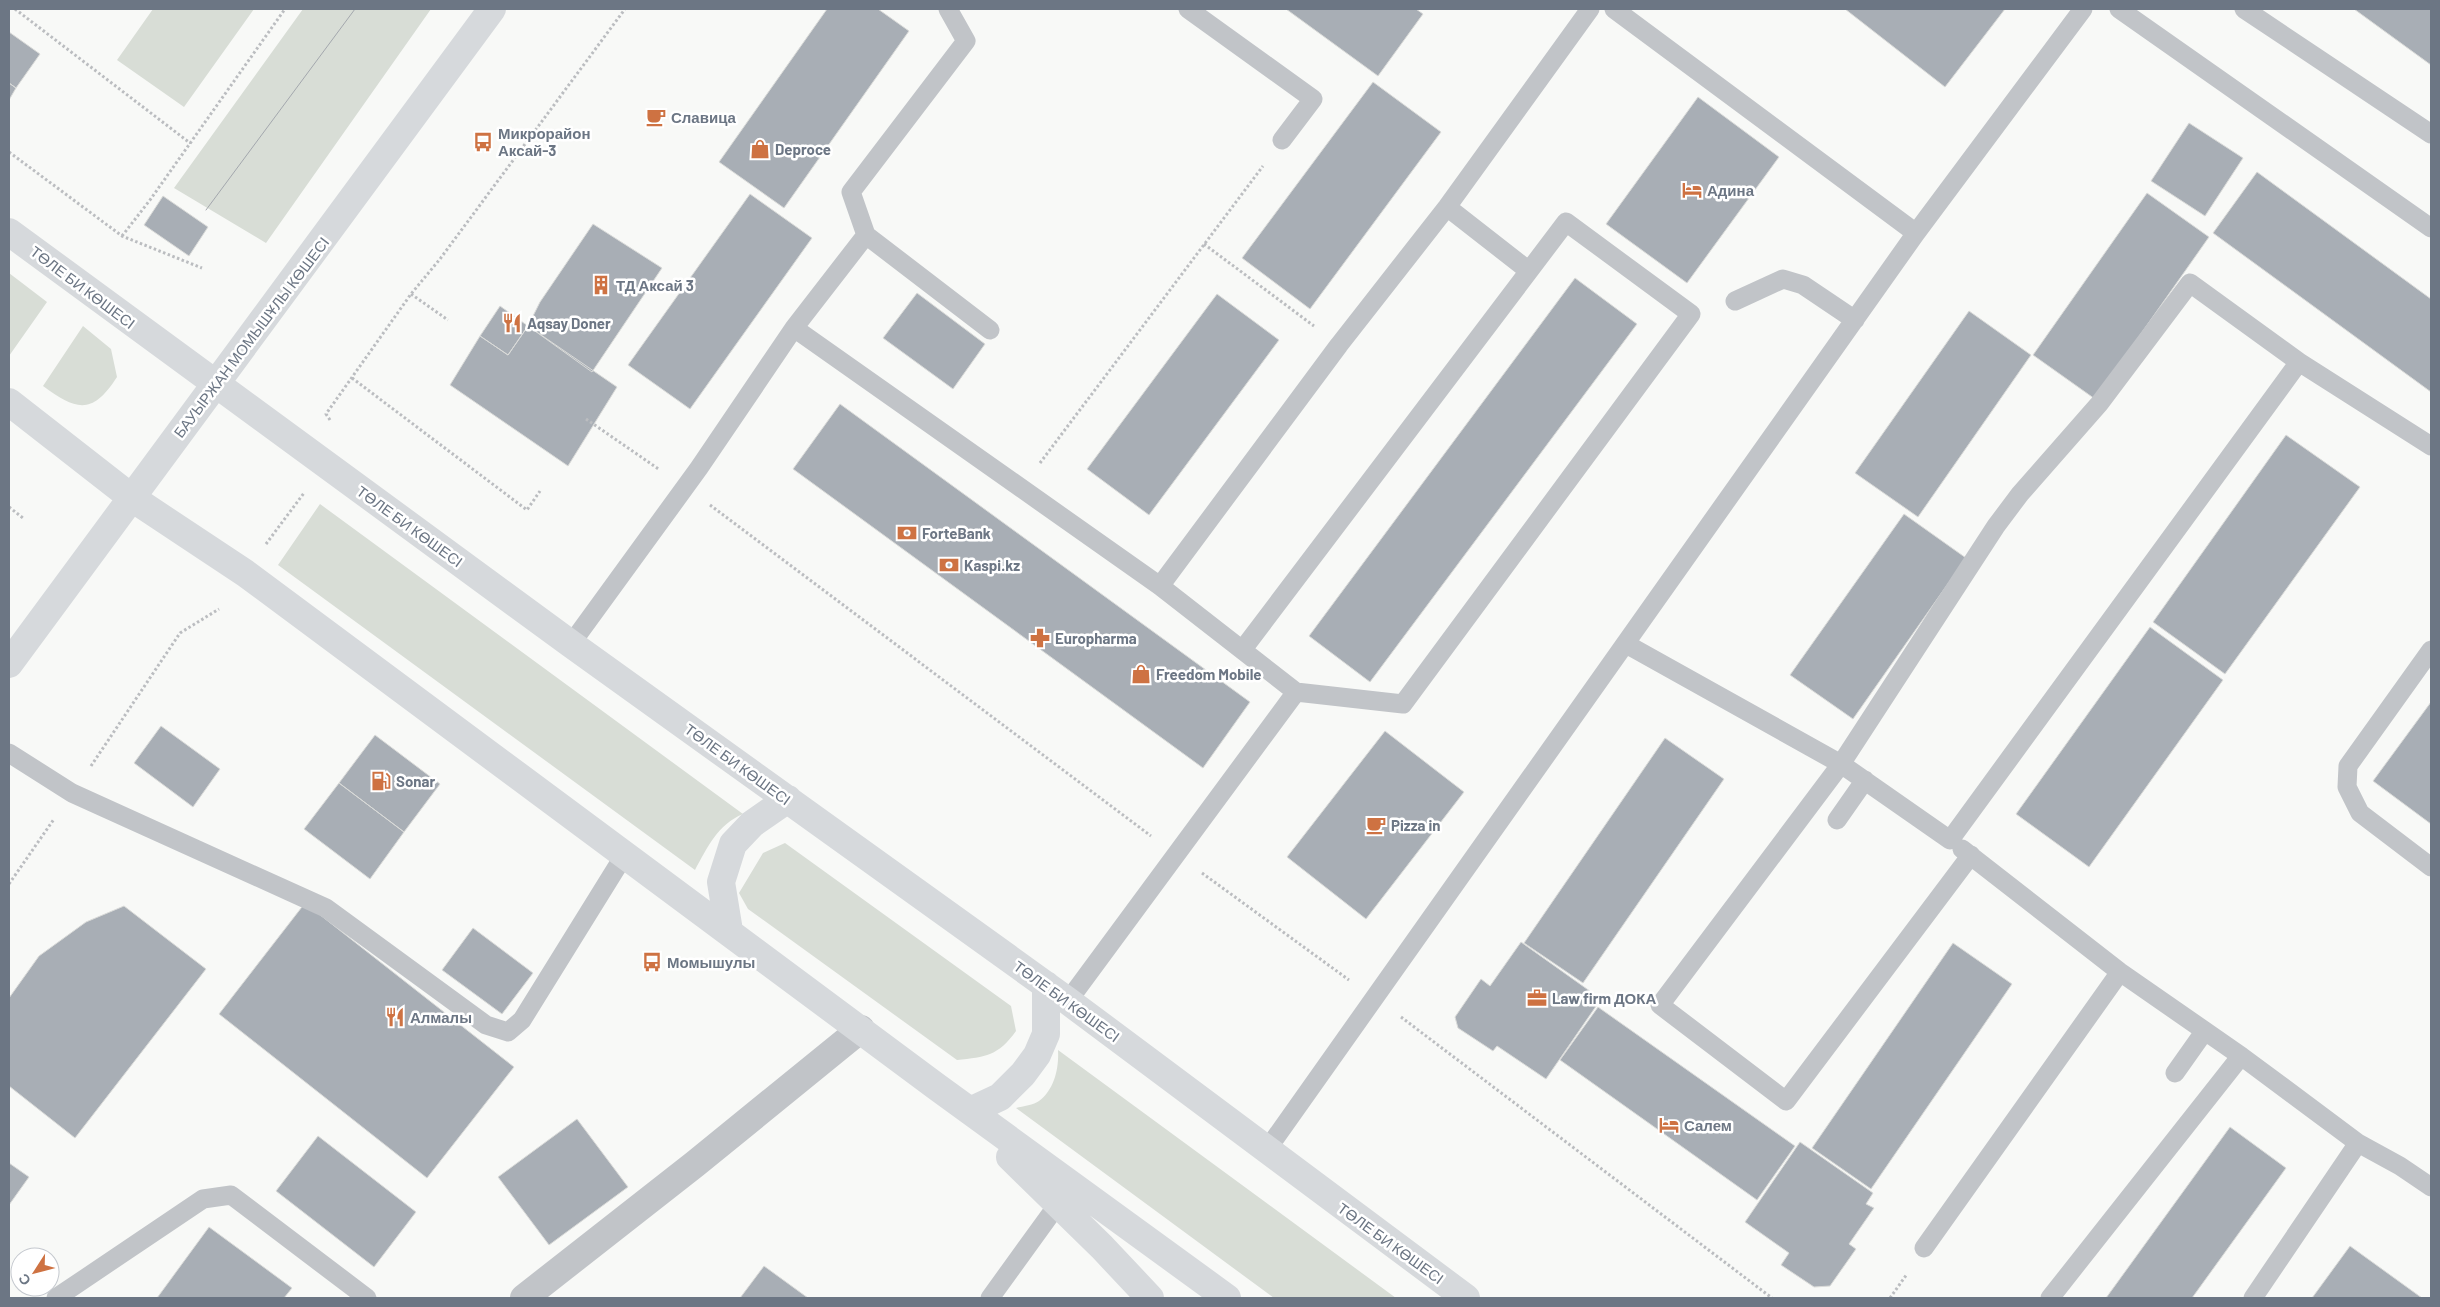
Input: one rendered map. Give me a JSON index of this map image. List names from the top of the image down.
{
  "streets": {
    "main road": ["ТӨЛЕ БИ КӨШЕСІ", "БАУЫРЖАН МОМЫШҰЛЫ КӨШЕСІ"]
  },
  "crossings": [
    ["ТӨЛЕ БИ КӨШЕСІ", "БАУЫРЖАН МОМЫШҰЛЫ КӨШЕСІ"]
  ],
  "places": {
    "cafe": ["Славица", "Pizza in"],
    "bus stop": ["Микрорайон Аксай-3", "Момышулы"],
    "shop": ["Deproce", "Freedom Mobile"],
    "hotel": ["Адина", "Салем"],
    "building": ["ТД Аксай 3"],
    "restaurant": ["Aqsay Doner", "Алмалы"],
    "bank": ["ForteBank", "Kaspi.kz"],
    "pharmacy": ["Europharma"],
    "fuel station": ["Sonar"],
    "office": ["Law firm ДОКА"]
  },
  "north": "bottom left"
}
